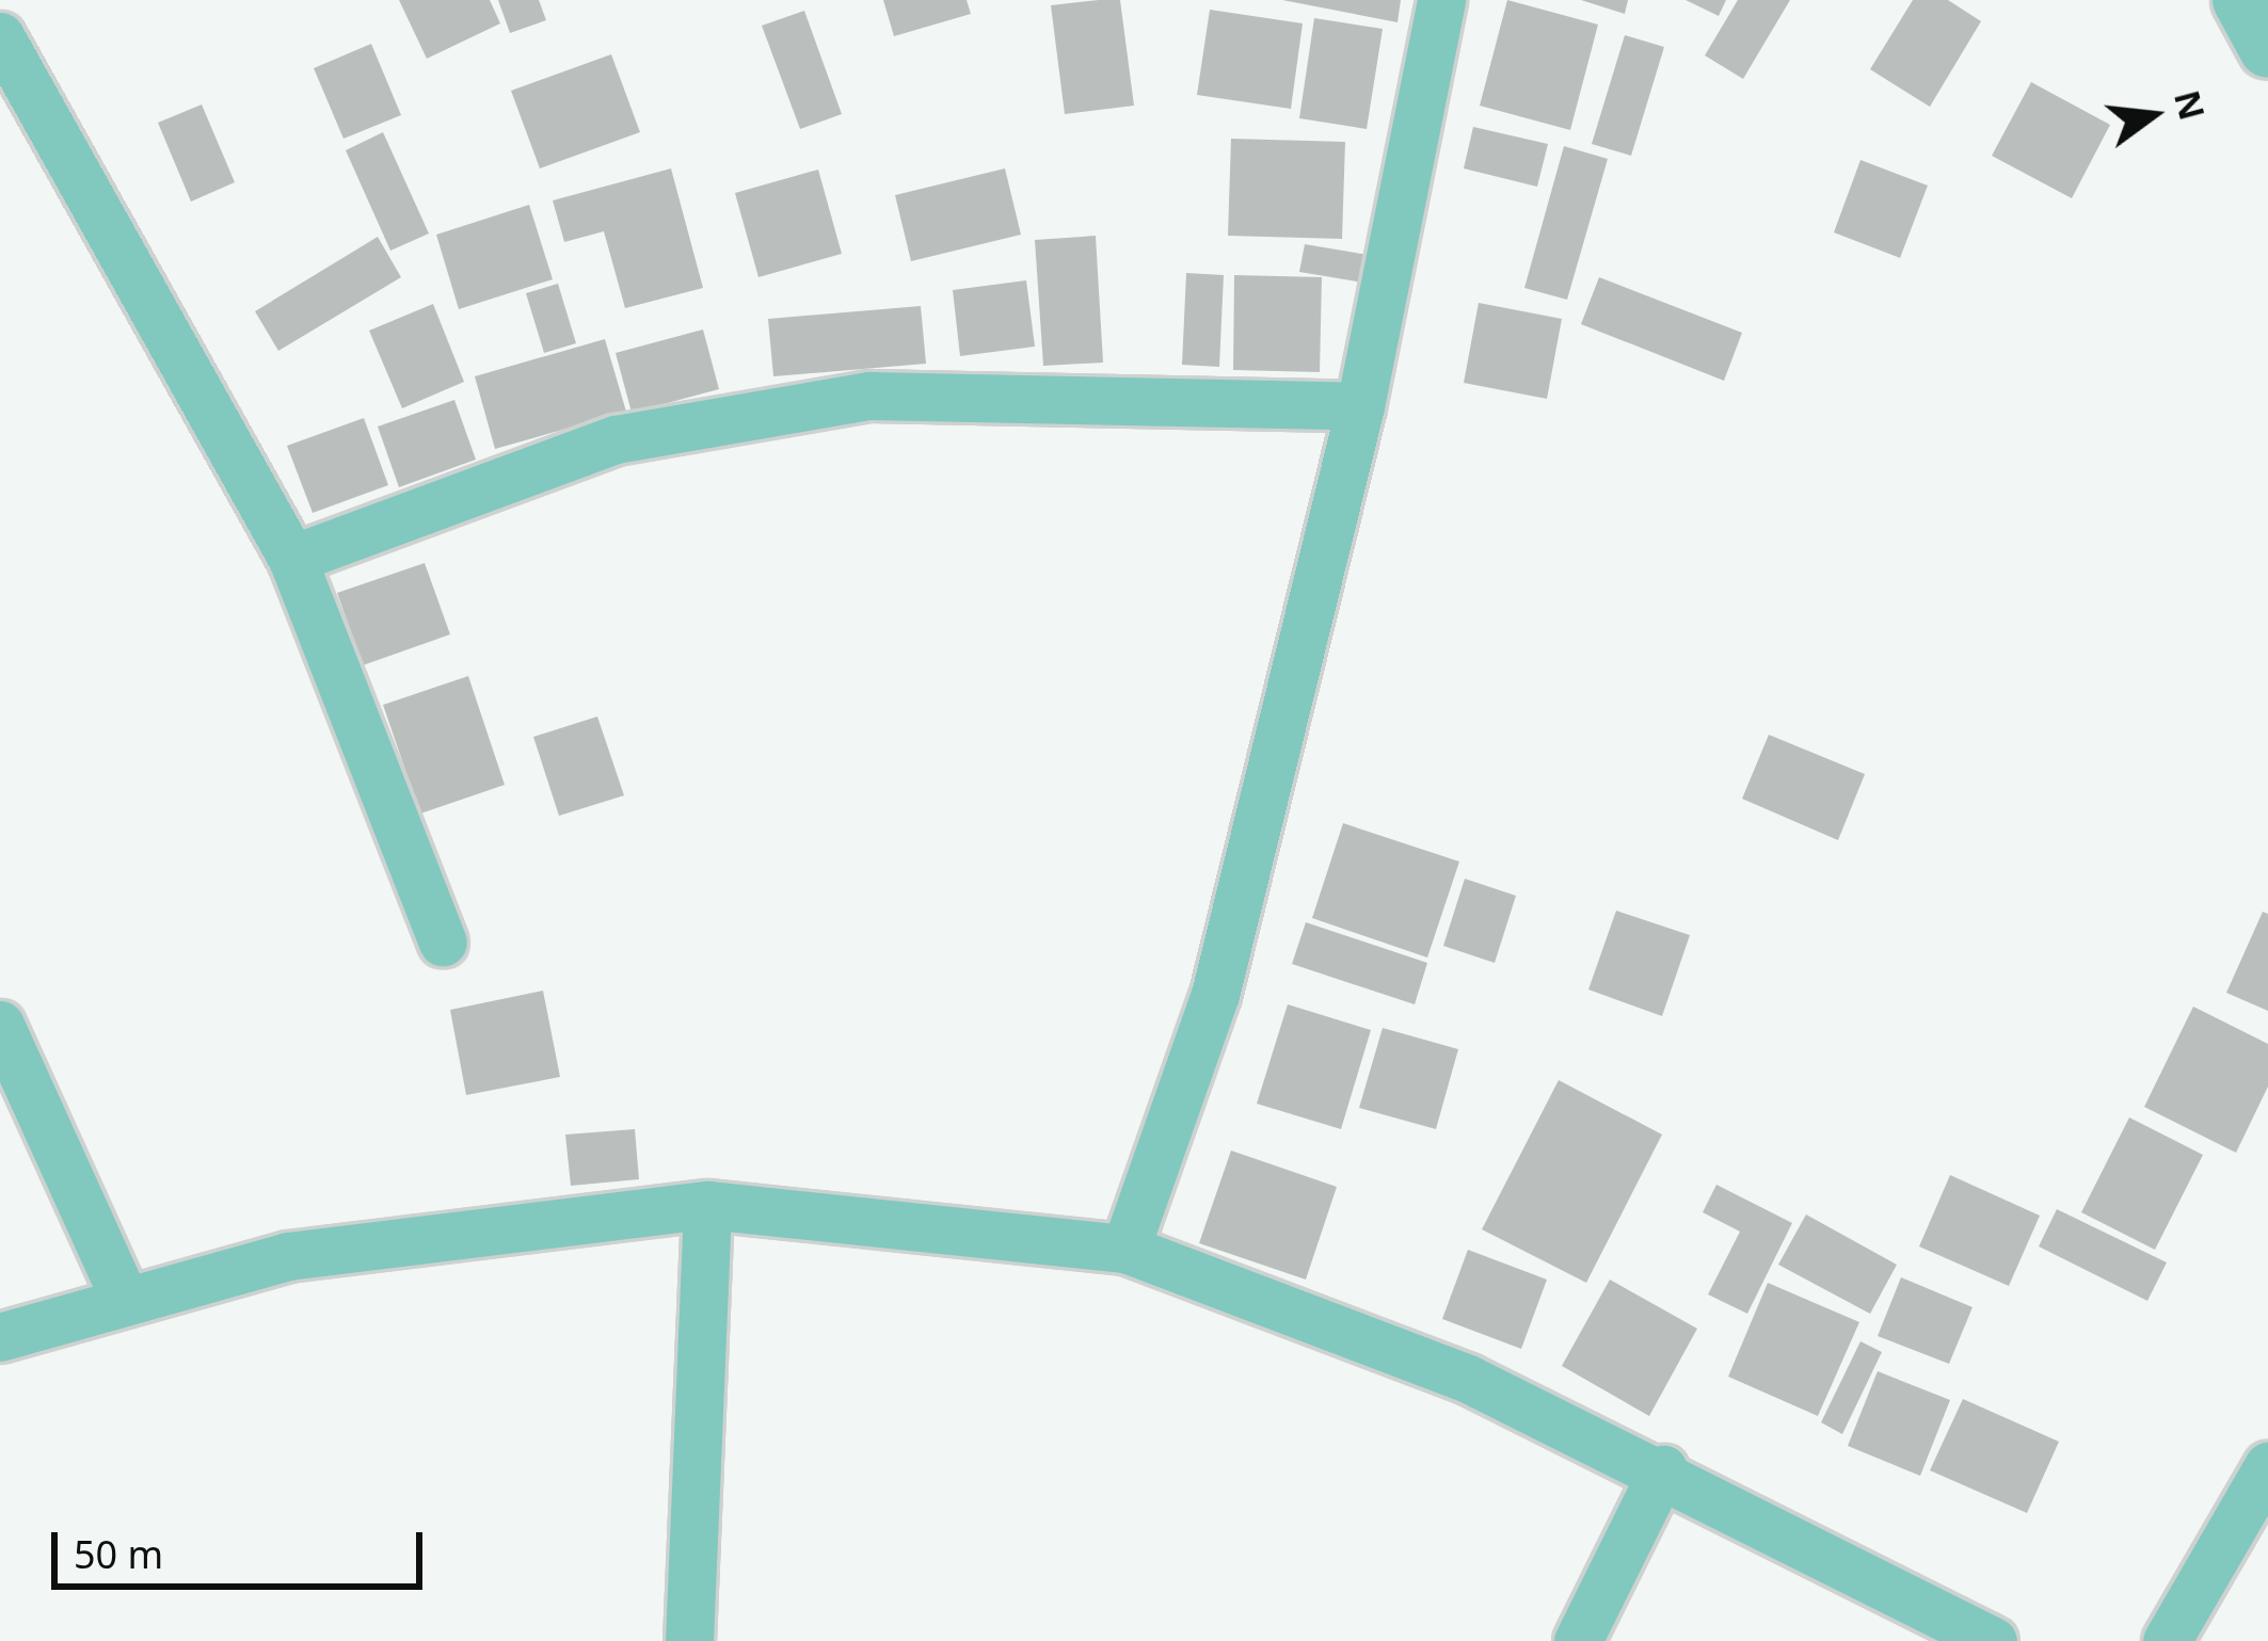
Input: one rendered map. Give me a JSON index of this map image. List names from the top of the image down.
{
  "scale_bar": "50 m",
  "north": "right"
}
